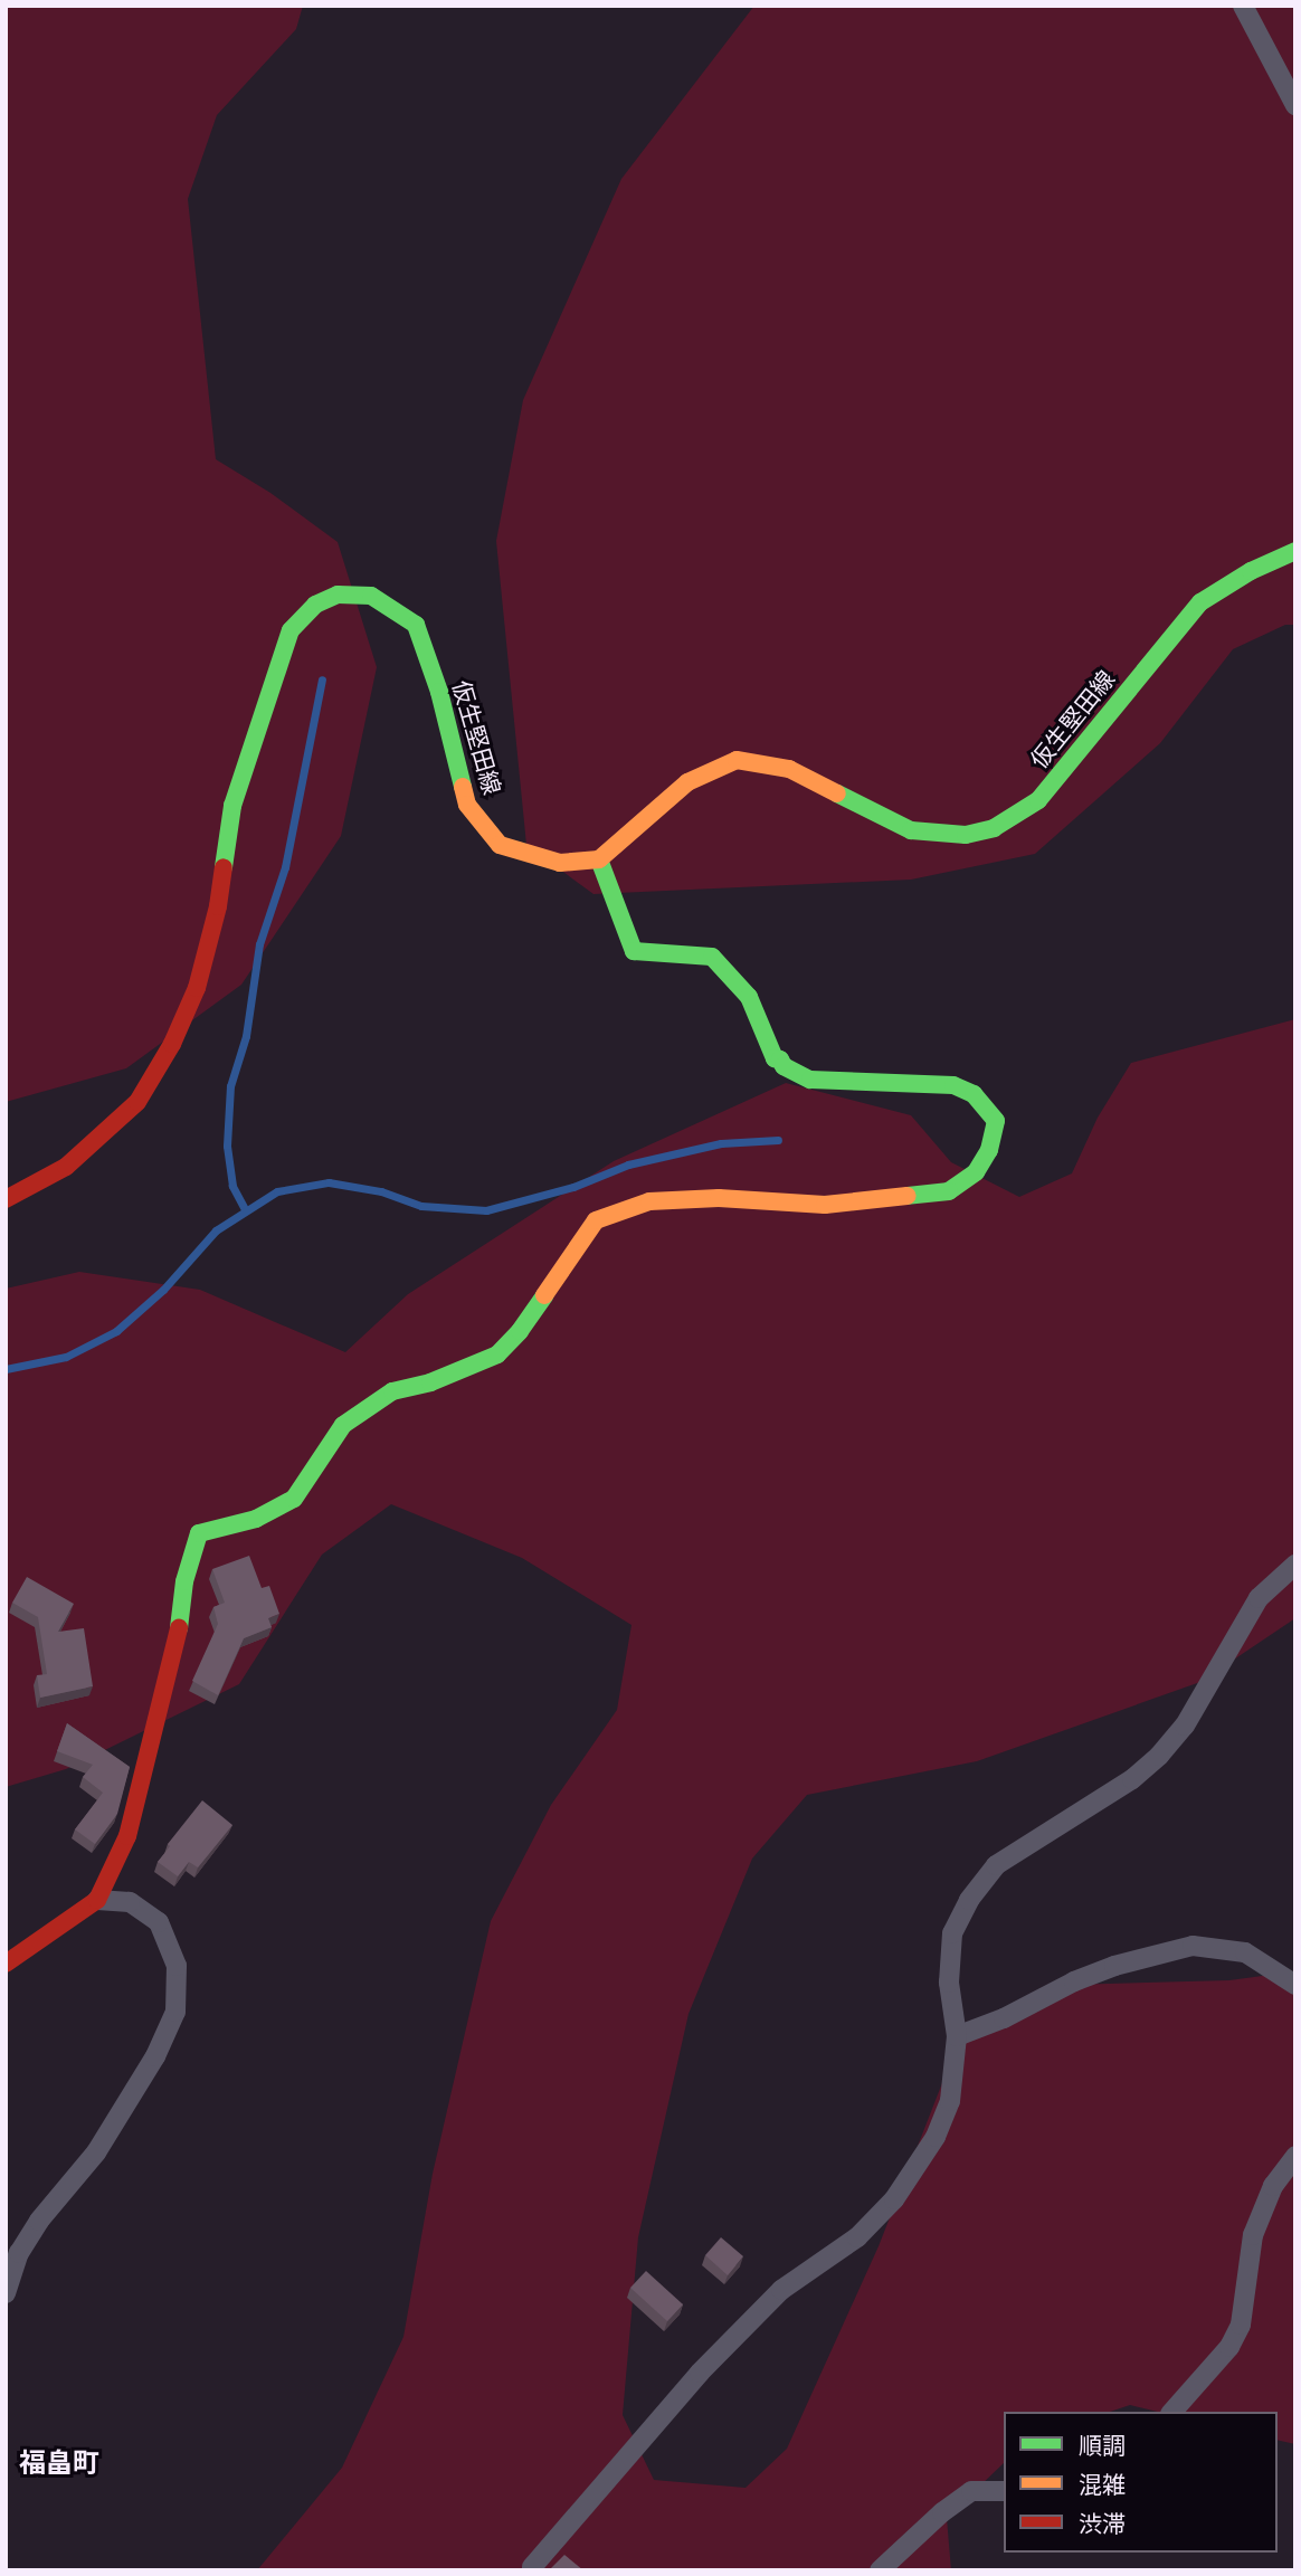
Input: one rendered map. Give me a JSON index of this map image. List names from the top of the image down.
{
  "streets": {
    "main road": ["仮生堅田線"]
  },
  "districts": ["福畠町"],
  "legend": ["順調", "混雑", "渋滞"]
}
